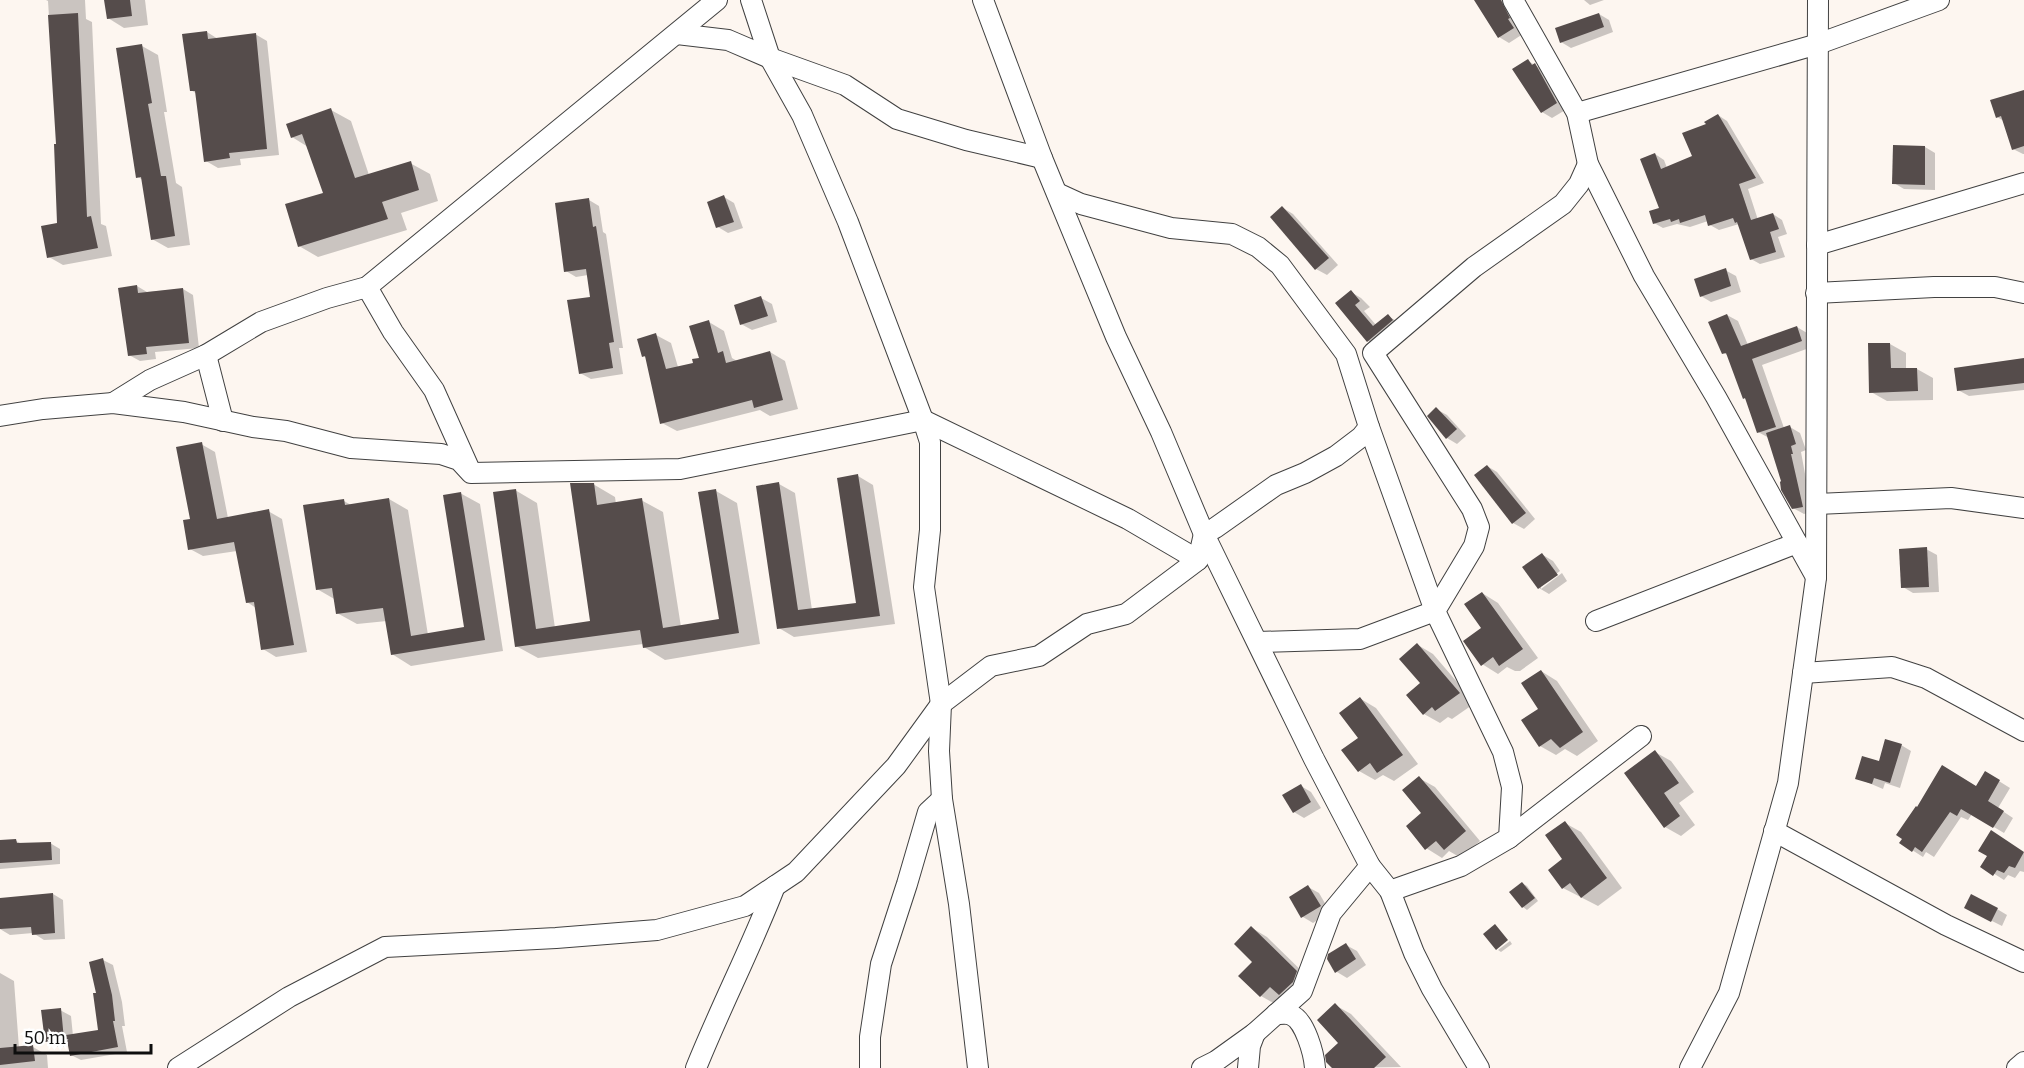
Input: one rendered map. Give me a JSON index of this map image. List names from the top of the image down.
{
  "scale_bar": "50 m"
}
